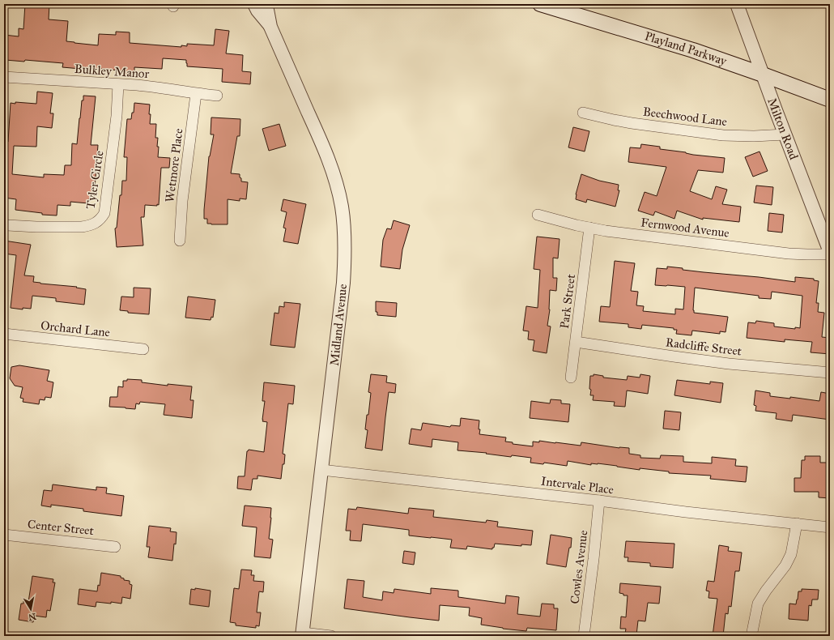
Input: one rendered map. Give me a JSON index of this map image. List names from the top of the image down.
{
  "streets": {
    "main road": ["Playland Parkway"],
    "street": [
      "Bulkley Manor",
      "Beechwood Lane",
      "Milton Road",
      "Wetmore Place",
      "Tyler Circle",
      "Fernwood Avenue",
      "Park Street",
      "Midland Avenue",
      "Orchard Lane",
      "Radcliffe Street",
      "Intervale Place",
      "Center Street",
      "Cowles Avenue"
    ]
  },
  "crossings": [
    ["Playland Parkway", "Milton Road"],
    ["Bulkley Manor", "Wetmore Place"],
    ["Bulkley Manor", "Tyler Circle"],
    ["Beechwood Lane", "Milton Road"],
    ["Milton Road", "Fernwood Avenue"],
    ["Fernwood Avenue", "Park Street"],
    ["Park Street", "Radcliffe Street"],
    ["Midland Avenue", "Intervale Place"],
    ["Intervale Place", "Cowles Avenue"]
  ],
  "north": "bottom"
}
